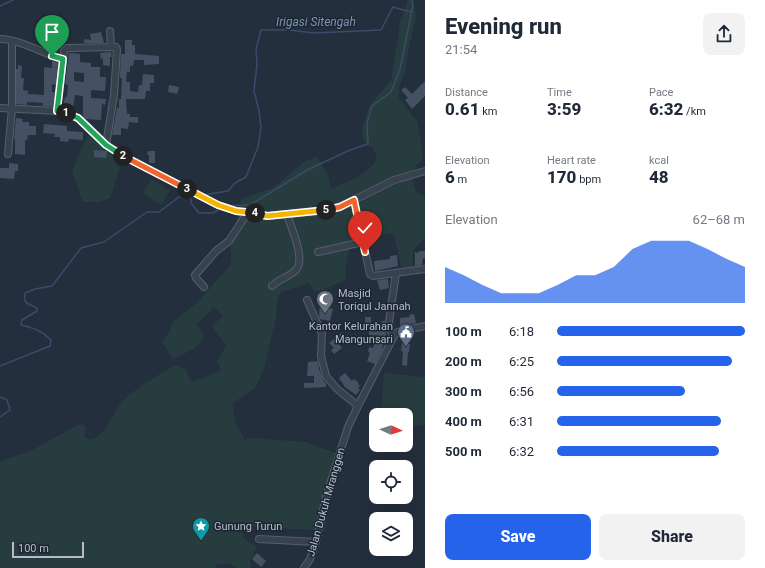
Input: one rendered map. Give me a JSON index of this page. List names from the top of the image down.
{
  "streets": {
    "street": ["Jalan Dukuh Mranggen"]
  },
  "water": ["Irigasi Sitengah"],
  "places": {
    "mosque": ["Masjid Toriqul Jannah"],
    "public building": ["Kantor Kelurahan Mangunsari"],
    "place": ["Gunung Turun"]
  },
  "scale_bar": "100 m",
  "north": "right",
  "page": {
    "heading": ["Evening run", "21:54"],
    "stats": [
      ["Distance", "0.61 km"],
      ["Time", "3:59"],
      ["Pace", "6:32 /km"],
      ["Elevation", "6 m"],
      ["Heart rate", "170 bpm"],
      ["kcal", "48"]
    ],
    "pins": [
      "1",
      "2",
      "3",
      "5",
      "4"
    ],
    "chart": ["Elevation", "62–68 m"],
    "list": [
      {
        "name": "100 m",
        "note": "6:18"
      },
      {
        "name": "200 m",
        "note": "6:25"
      },
      {
        "name": "300 m",
        "note": "6:56"
      },
      {
        "name": "400 m",
        "note": "6:31"
      },
      {
        "name": "500 m",
        "note": "6:32"
      }
    ],
    "buttons": ["Save", "Share"],
    "scale": "100 m"
  }
}
